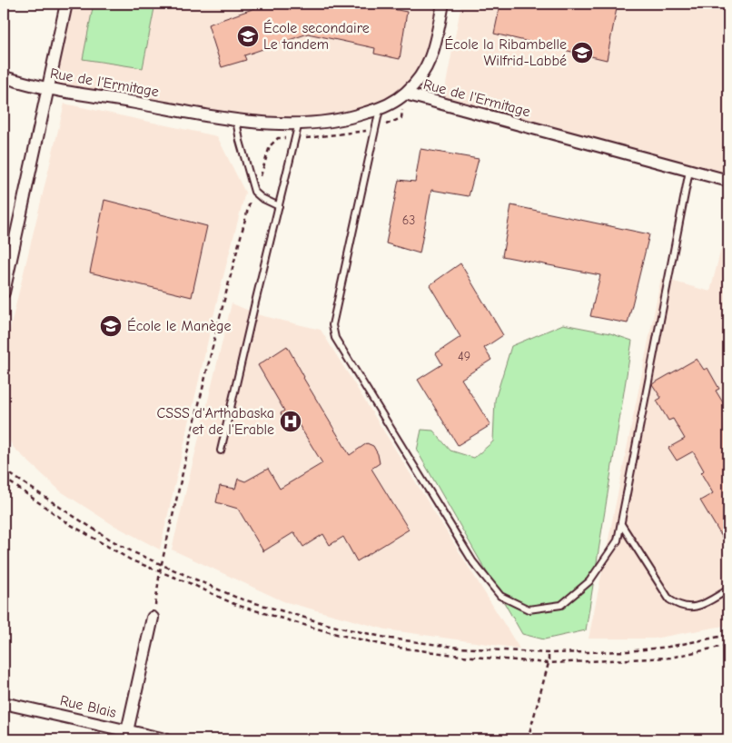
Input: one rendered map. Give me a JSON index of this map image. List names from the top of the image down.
{
  "streets": {
    "street": ["Rue de l'Ermitage", "Rue Blais"]
  },
  "places": {
    "school or university": ["École secondaire Le tandem", "École la Ribambelle Wilfrid-Labbé", "École le Manège"],
    "hospital": ["CSSS d'Arthabaska et de l'Erable"]
  },
  "house_numbers": ["63", "49"]
}
